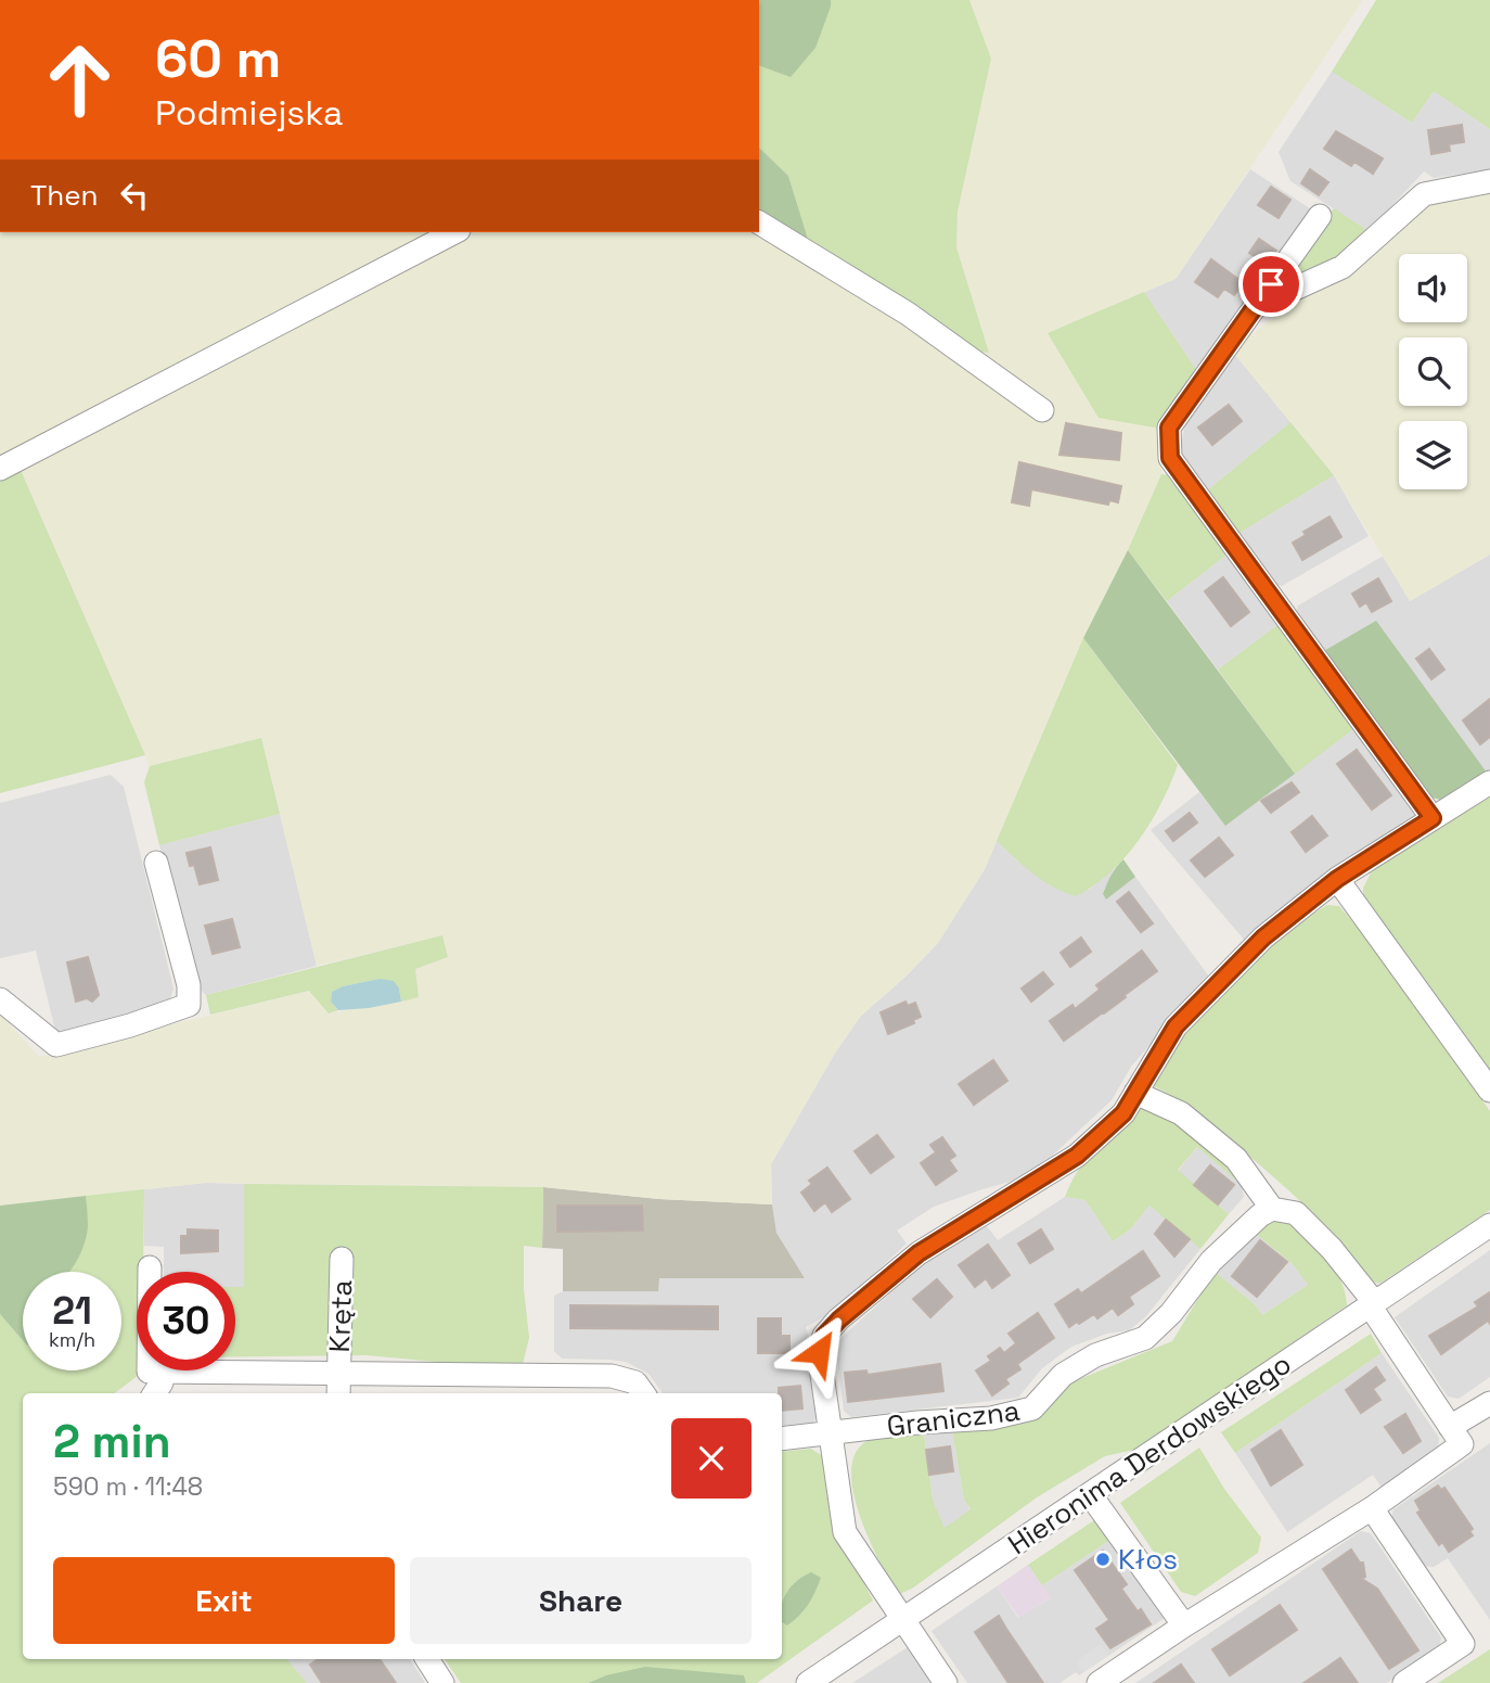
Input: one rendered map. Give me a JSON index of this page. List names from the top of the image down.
{
  "streets": {
    "street": ["Kręta", "Graniczna", "Hieronima Derdowskiego"]
  },
  "places": ["Kłos"],
  "page": {
    "turn": ["60 m", "Podmiejska"],
    "then": "Then",
    "speed": "21 km/h",
    "limit": "30",
    "heading": ["2 min", "590 m · 11:48"],
    "buttons": ["Exit", "Share"]
  }
}
